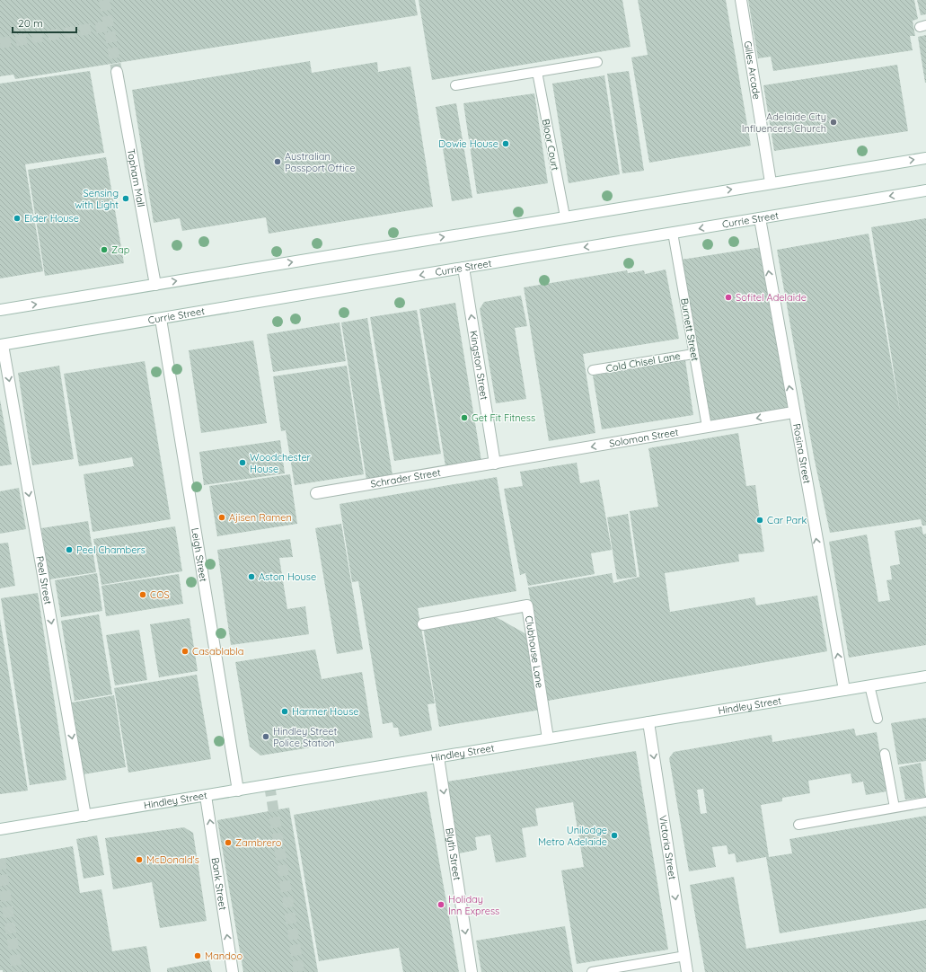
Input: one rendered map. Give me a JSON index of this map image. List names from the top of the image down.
{
  "streets": {
    "street": [
      "Gilles Arcade",
      "Topham Mall",
      "Currie Street",
      "Kingston Street",
      "Solomon Street",
      "Rosina Street",
      "Schrader Street",
      "Leigh Street",
      "Peel Street",
      "Clubhouse Lane",
      "Hindley Street",
      "Victoria Street",
      "Blyth Street",
      "Bank Street"
    ],
    "lane": ["Bloor Court", "Burnett Street", "Cold Chisel Lane"]
  },
  "crossings": [
    ["Currie Street", "Burnett Street"],
    ["Currie Street", "Kingston Street"],
    ["Currie Street", "Rosina Street"],
    ["Currie Street", "Leigh Street"],
    ["Currie Street", "Peel Street"],
    ["Burnett Street", "Cold Chisel Lane"],
    ["Burnett Street", "Solomon Street"],
    ["Kingston Street", "Solomon Street"],
    ["Kingston Street", "Schrader Street"],
    ["Solomon Street", "Rosina Street"],
    ["Solomon Street", "Schrader Street"],
    ["Rosina Street", "Hindley Street"],
    ["Leigh Street", "Hindley Street"],
    ["Peel Street", "Hindley Street"],
    ["Clubhouse Lane", "Hindley Street"],
    ["Hindley Street", "Victoria Street"],
    ["Hindley Street", "Blyth Street"],
    ["Hindley Street", "Bank Street"]
  ],
  "one_way": [
    "Kingston Street",
    "Solomon Street",
    "Rosina Street",
    "Peel Street",
    "Victoria Street",
    "Blyth Street",
    "Bank Street"
  ],
  "places": [
    "Adelaide City Influencers Church",
    "Dowie House",
    "Australian Passport Office",
    "Sensing with Light",
    "Elder House",
    "Zap",
    "Sofitel Adelaide",
    "Get Fit Fitness",
    "Woodchester House",
    "Ajisen Ramen",
    "Car Park",
    "Peel Chambers",
    "Aston House",
    "COS",
    "Casablabla",
    "Harmer House",
    "Hindley Street Police Station",
    "Unilodge Metro Adelaide",
    "Zambrero",
    "McDonald's",
    "Holiday Inn Express",
    "Mandoo"
  ],
  "scale_bar": "20 m"
}
